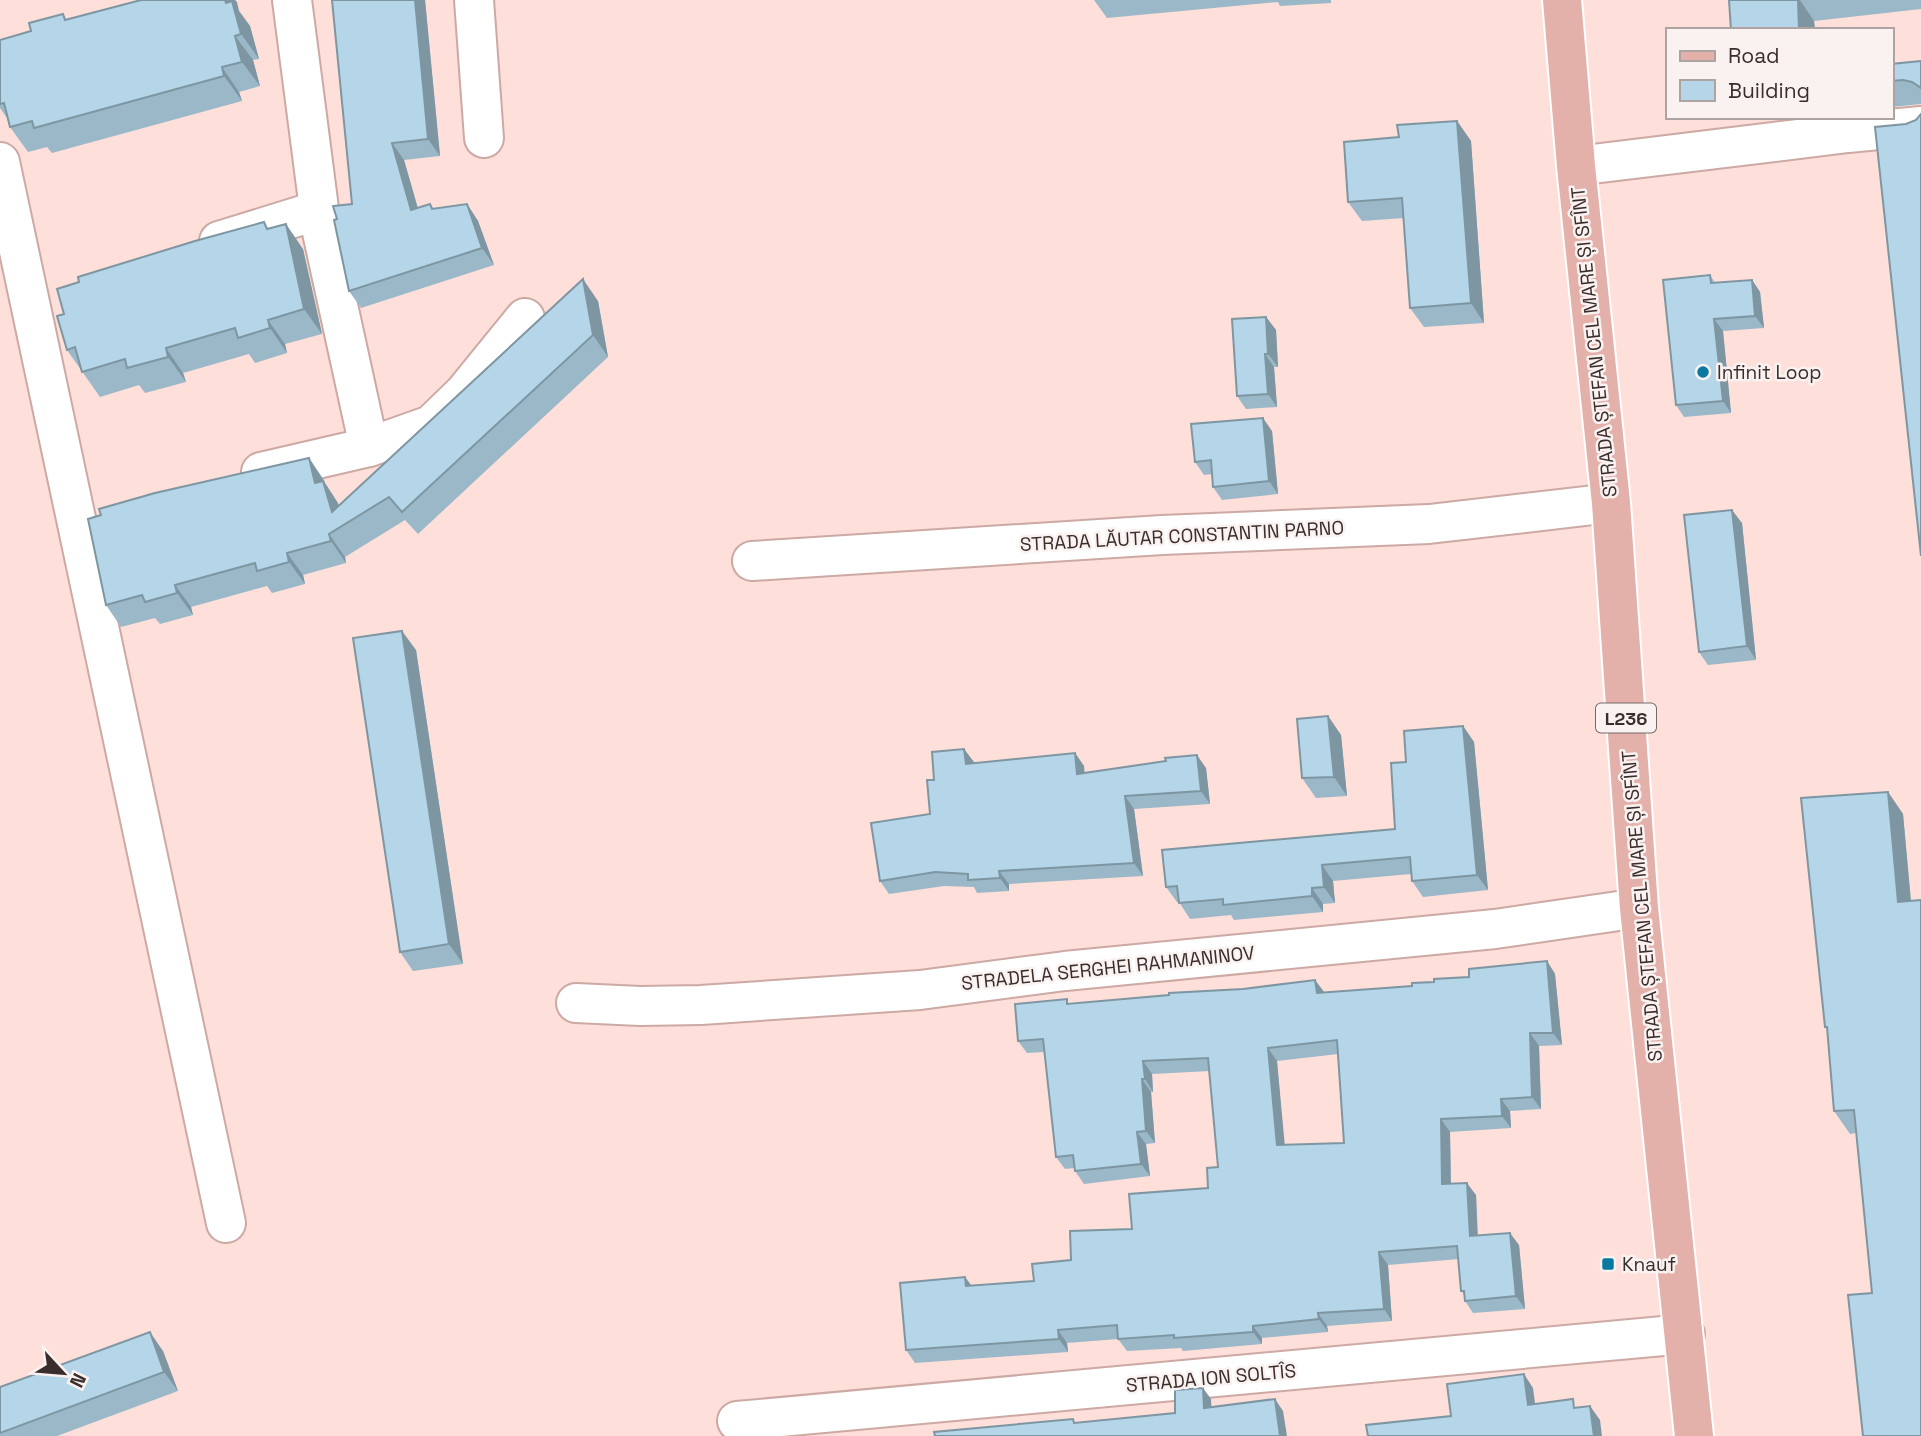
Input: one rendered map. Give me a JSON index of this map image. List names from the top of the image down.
{
  "streets": {
    "main road": ["STRADA ȘTEFAN CEL MARE ȘI SFÎNT", "L236"],
    "street": ["STRADA LĂUTAR CONSTANTIN PARNO", "STRADELA SERGHEI RAHMANINOV", "STRADA ION SOLTÎS"]
  },
  "crossings": [
    ["STRADA ȘTEFAN CEL MARE ȘI SFÎNT", "STRADA LĂUTAR CONSTANTIN PARNO"],
    ["STRADA ȘTEFAN CEL MARE ȘI SFÎNT", "STRADELA SERGHEI RAHMANINOV"],
    ["STRADA ȘTEFAN CEL MARE ȘI SFÎNT", "STRADA ION SOLTÎS"]
  ],
  "places": {
    "other": ["Infinit Loop"],
    "transit": ["Knauf"]
  },
  "legend": ["Road", "Building"],
  "north": "bottom right"
}
